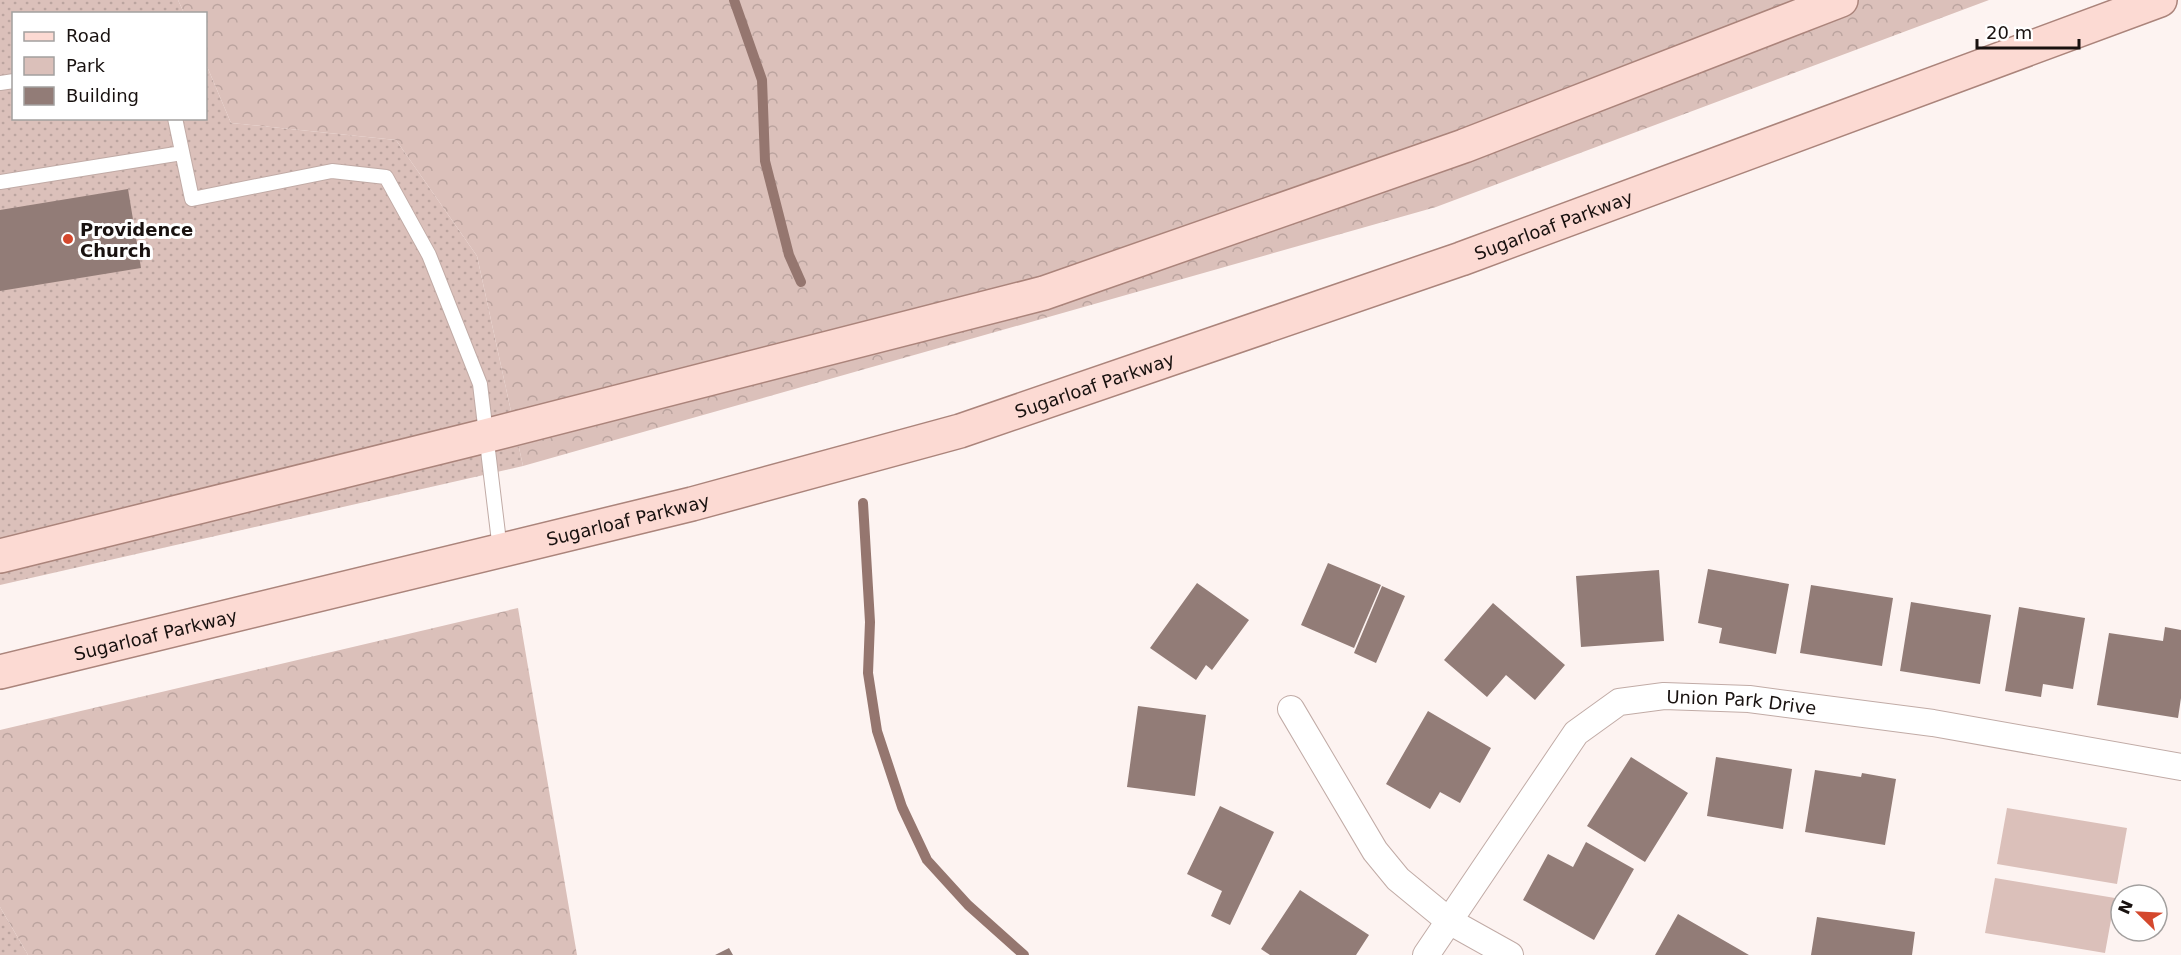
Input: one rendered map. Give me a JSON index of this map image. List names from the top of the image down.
{
  "streets": {
    "main road": ["Sugarloaf Parkway"],
    "street": ["Union Park Drive"]
  },
  "places": ["Providence Church"],
  "legend": ["Road", "Park", "Building"],
  "scale_bar": "20 m",
  "north": "top left"
}
